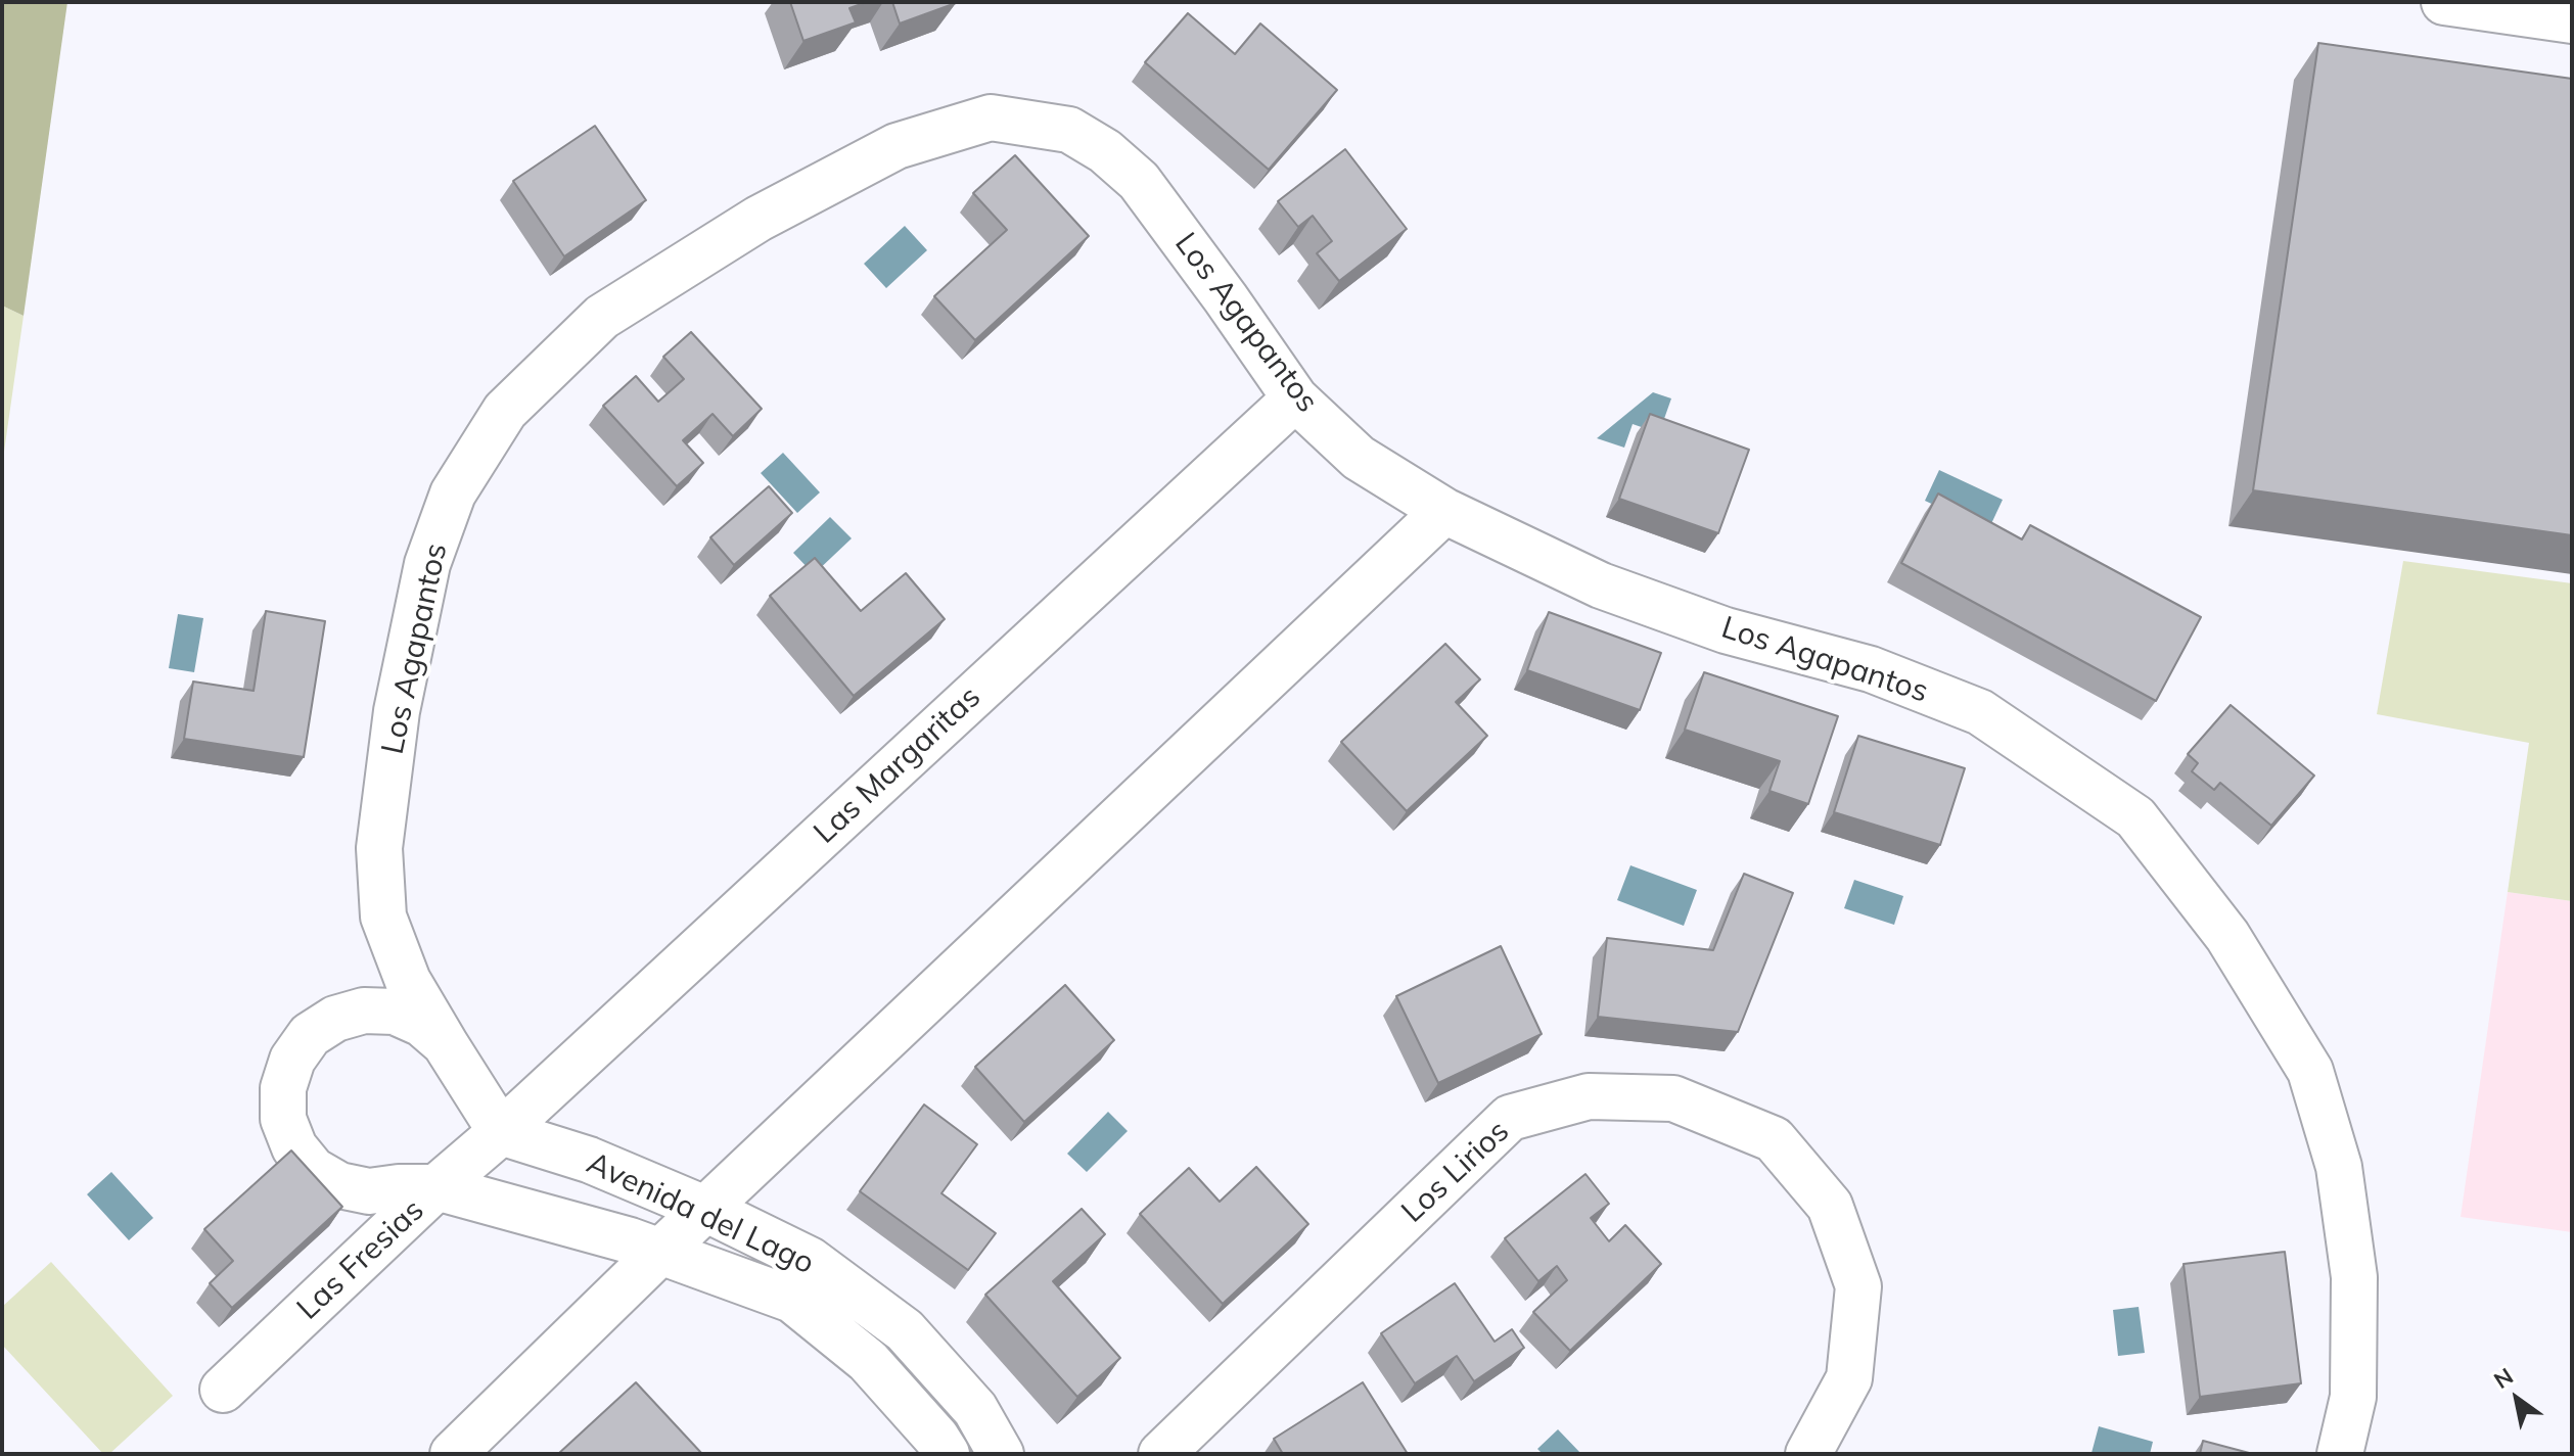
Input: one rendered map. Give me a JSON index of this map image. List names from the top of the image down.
{
  "streets": {
    "street": [
      "Los Agapantos",
      "Las Margaritas",
      "Los Lirios",
      "Avenida del Lago",
      "Las Fresias"
    ]
  },
  "crossings": [
    ["Los Agapantos", "Las Margaritas"],
    ["Los Agapantos", "Avenida del Lago"],
    ["Los Agapantos", "Las Fresias"],
    ["Las Margaritas", "Avenida del Lago"],
    ["Las Margaritas", "Las Fresias"],
    ["Avenida del Lago", "Las Fresias"]
  ],
  "north": "top left"
}
